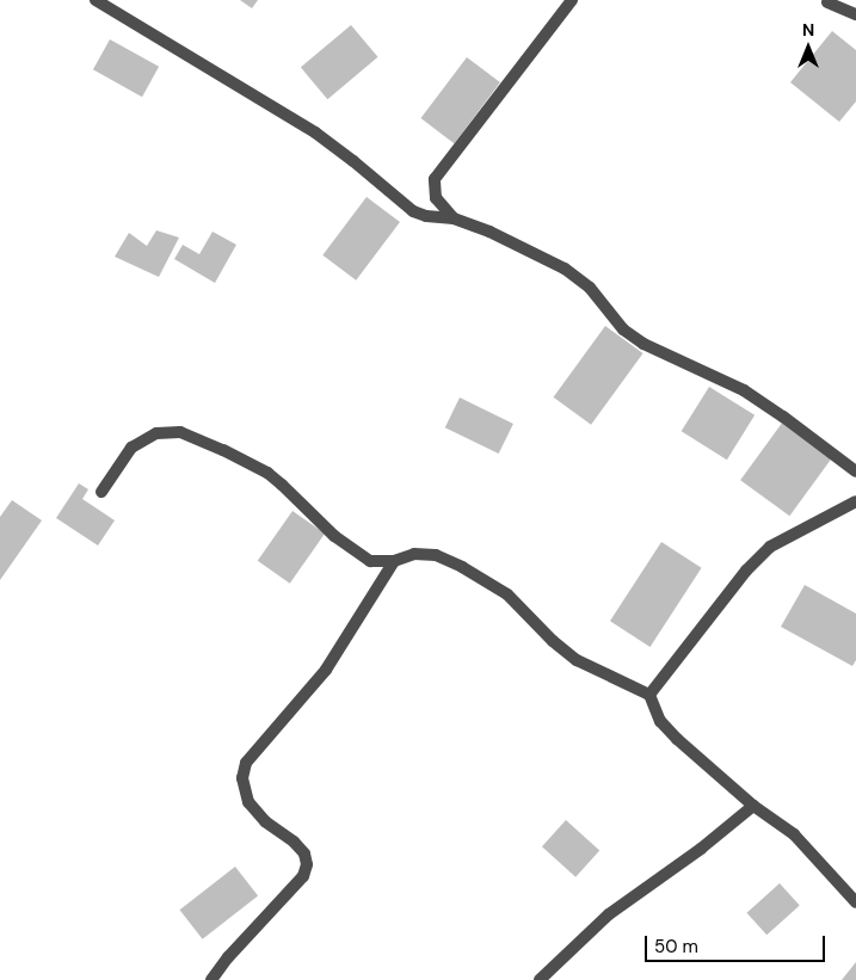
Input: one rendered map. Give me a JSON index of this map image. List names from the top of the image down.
{
  "scale_bar": "50 m",
  "north": "top"
}
